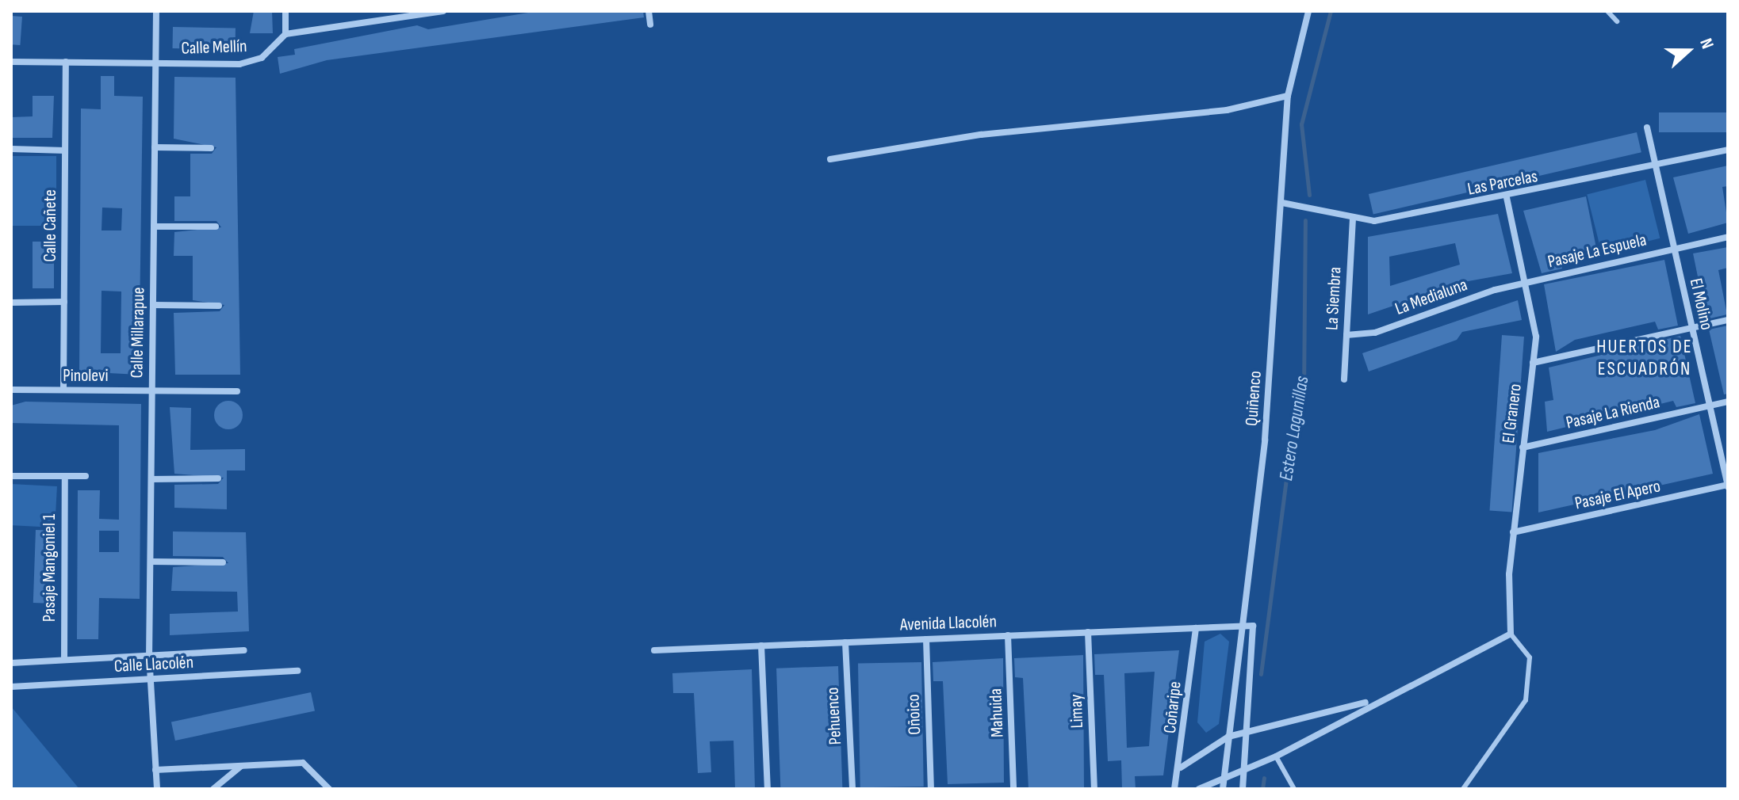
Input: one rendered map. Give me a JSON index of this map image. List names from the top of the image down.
{
  "streets": {
    "street": [
      "Calle Mellín",
      "Las Parcelas",
      "Calle Cañete",
      "Pasaje La Espuela",
      "La Medialuna",
      "La Siembra",
      "El Molino",
      "Calle Millarapue",
      "Pinolevi",
      "Quiñenco",
      "Pasaje La Rienda",
      "El Granero",
      "Pasaje El Apero",
      "Pasaje Mangoniel 1",
      "Avenida Llacolén",
      "Calle Llacolén",
      "Coñaripe",
      "Limay",
      "Mahuida",
      "Oñoico",
      "Pehuenco"
    ]
  },
  "crossings": [
    ["Calle Mellín", "Calle Cañete"],
    ["Calle Mellín", "Calle Millarapue"],
    ["Las Parcelas", "La Siembra"],
    ["Las Parcelas", "El Molino"],
    ["Las Parcelas", "Quiñenco"],
    ["Las Parcelas", "El Granero"],
    ["Calle Cañete", "Pinolevi"],
    ["Pasaje La Espuela", "La Medialuna"],
    ["Pasaje La Espuela", "El Molino"],
    ["Pasaje La Espuela", "El Granero"],
    ["La Medialuna", "La Siembra"],
    ["La Medialuna", "El Granero"],
    ["El Molino", "Pasaje La Rienda"],
    ["El Molino", "Pasaje El Apero"],
    ["Calle Millarapue", "Pinolevi"],
    ["Calle Millarapue", "Calle Llacolén"],
    ["Quiñenco", "Avenida Llacolén"],
    ["Pasaje La Rienda", "El Granero"],
    ["El Granero", "Pasaje El Apero"],
    ["Pasaje Mangoniel 1", "Calle Llacolén"],
    ["Avenida Llacolén", "Coñaripe"],
    ["Avenida Llacolén", "Limay"],
    ["Avenida Llacolén", "Mahuida"],
    ["Avenida Llacolén", "Oñoico"],
    ["Avenida Llacolén", "Pehuenco"]
  ],
  "districts": ["HUERTOS DE ESCUADRÓN"],
  "water": ["Estero Lagunillas"],
  "north": "right"
}
